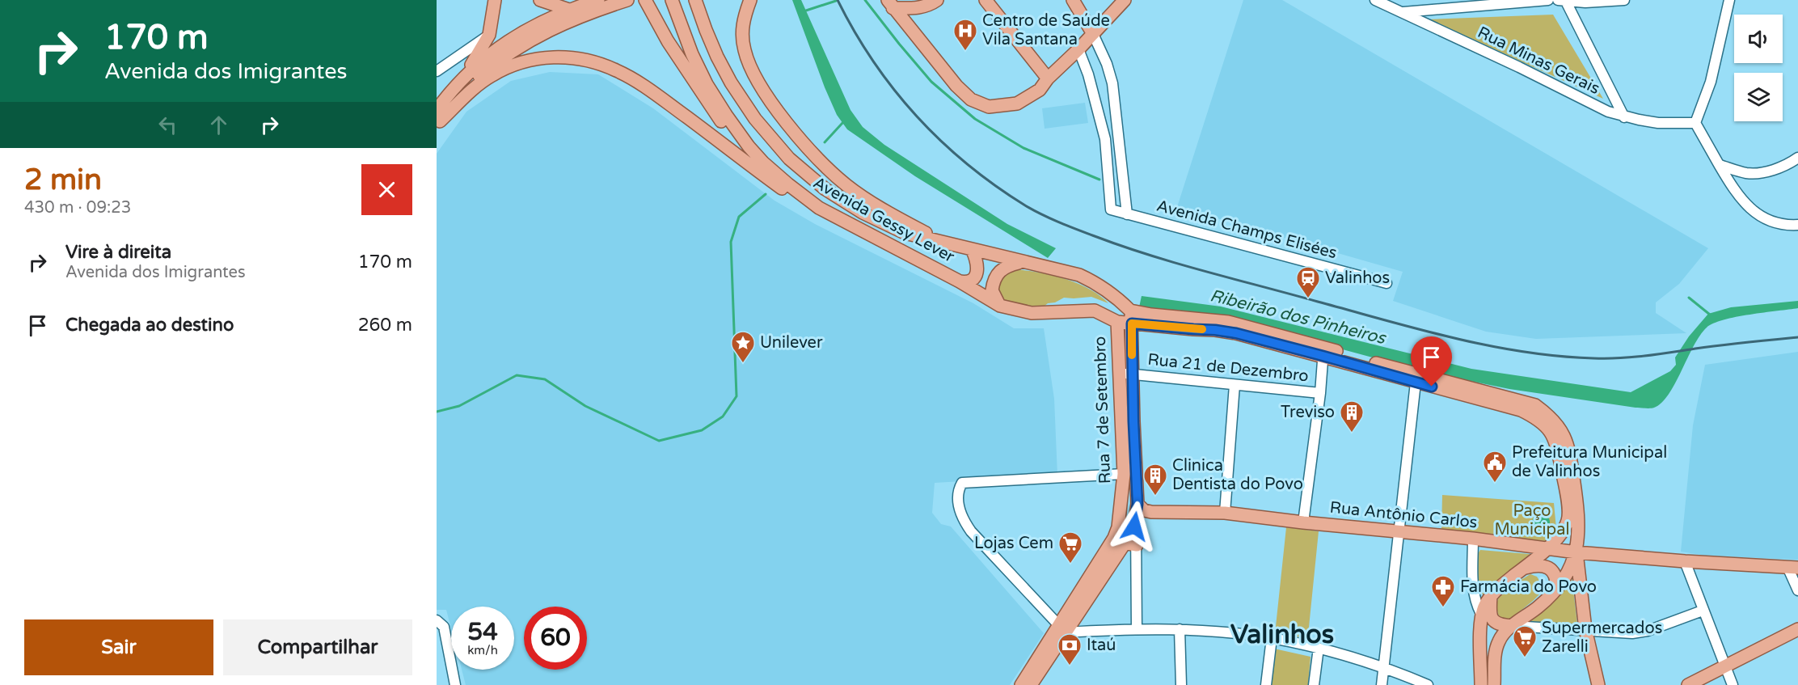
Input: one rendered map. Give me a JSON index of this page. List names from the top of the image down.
{
  "streets": {
    "main road": ["Avenida Gessy Lever", "Rua 7 de Setembro", "Rua Antônio Carlos"],
    "street": ["Rua Minas Gerais", "Avenida Champs Elisées", "Rua 21 de Dezembro"]
  },
  "crossings": [
    ["Avenida Gessy Lever", "Rua 7 de Setembro"],
    ["Rua 21 de Dezembro", "Rua 7 de Setembro"],
    ["Rua 7 de Setembro", "Rua Antônio Carlos"]
  ],
  "districts": ["Valinhos"],
  "water": ["Ribeirão dos Pinheiros"],
  "parks": ["Paço Municipal"],
  "places": {
    "hospital": ["Centro de Saúde Vila Santana"],
    "station": ["Valinhos"],
    "place": ["Unilever"],
    "building": ["Treviso", "Clinica Dentista do Povo"],
    "public building": ["Prefeitura Municipal de Valinhos"],
    "supermarket": ["Lojas Cem", "Supermercados Zarelli"],
    "pharmacy": ["Farmácia do Povo"],
    "bank": ["Itaú"]
  },
  "page": {
    "turn": ["170 m", "Avenida dos Imigrantes"],
    "heading": ["2 min", "430 m · 09:23"],
    "list": [
      {
        "name": "Vire à direita",
        "note": "Avenida dos Imigrantes",
        "value": "170 m"
      },
      {
        "name": "Chegada ao destino",
        "value": "260 m"
      }
    ],
    "speed": "54 km/h",
    "limit": "60",
    "buttons": ["Sair", "Compartilhar"]
  }
}
